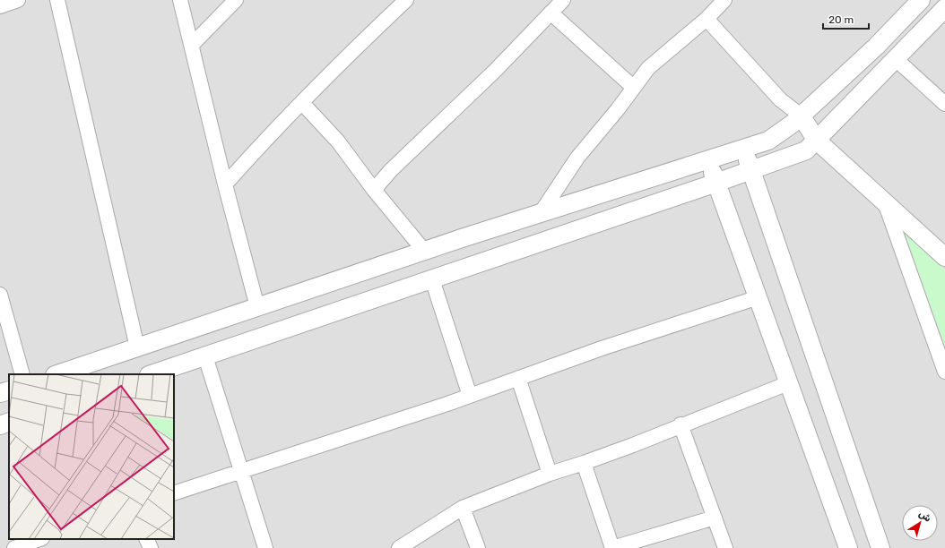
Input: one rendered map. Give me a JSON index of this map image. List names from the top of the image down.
{
  "scale_bar": "20 m",
  "north": "top right"
}
